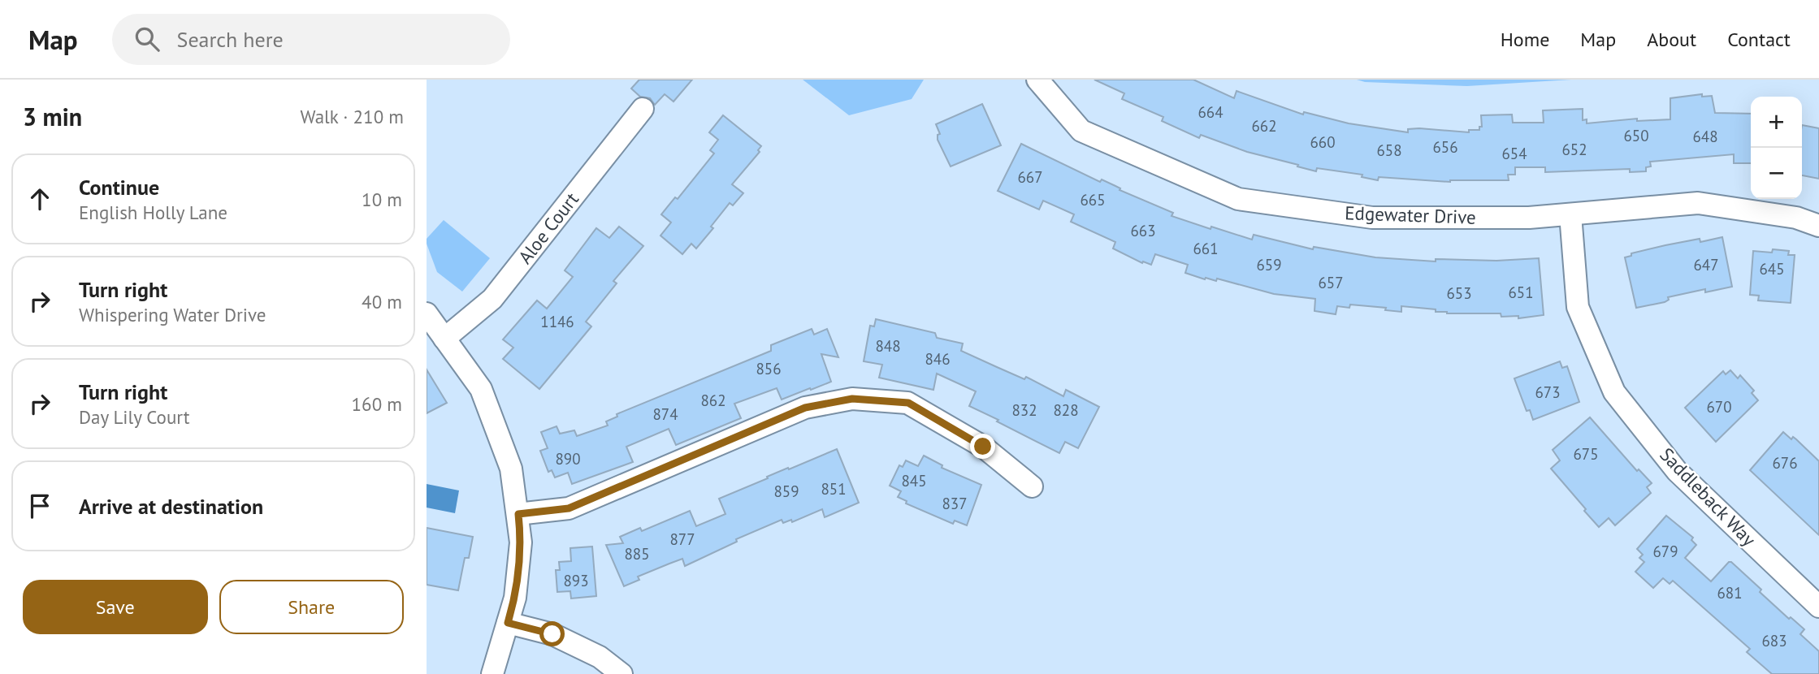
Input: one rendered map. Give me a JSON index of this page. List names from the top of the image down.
{
  "streets": {
    "street": ["Edgewater Drive", "Aloe Court", "Saddleback Way"]
  },
  "crossings": [
    ["Edgewater Drive", "Saddleback Way"]
  ],
  "house_numbers": [
    "664",
    "662",
    "650",
    "648",
    "660",
    "656",
    "652",
    "658",
    "654",
    "667",
    "665",
    "663",
    "661",
    "659",
    "647",
    "645",
    "657",
    "651",
    "653",
    "1146",
    "848",
    "846",
    "856",
    "673",
    "862",
    "670",
    "832",
    "828",
    "874",
    "675",
    "890",
    "676",
    "845",
    "851",
    "859",
    "837",
    "877",
    "679",
    "885",
    "893",
    "681",
    "683"
  ],
  "page": {
    "header": "Map",
    "search": "Search here",
    "nav": [
      "Home",
      "Map",
      "About",
      "Contact"
    ],
    "heading": ["3 min", "Walk · 210 m"],
    "map_buttons": ["+", "−"],
    "list": [
      ["Continue", "English Holly Lane", "10 m"],
      ["Turn right", "Whispering Water Drive", "40 m"],
      ["Turn right", "Day Lily Court", "160 m"],
      "Arrive at destination"
    ],
    "buttons": ["Save", "Share"]
  }
}
